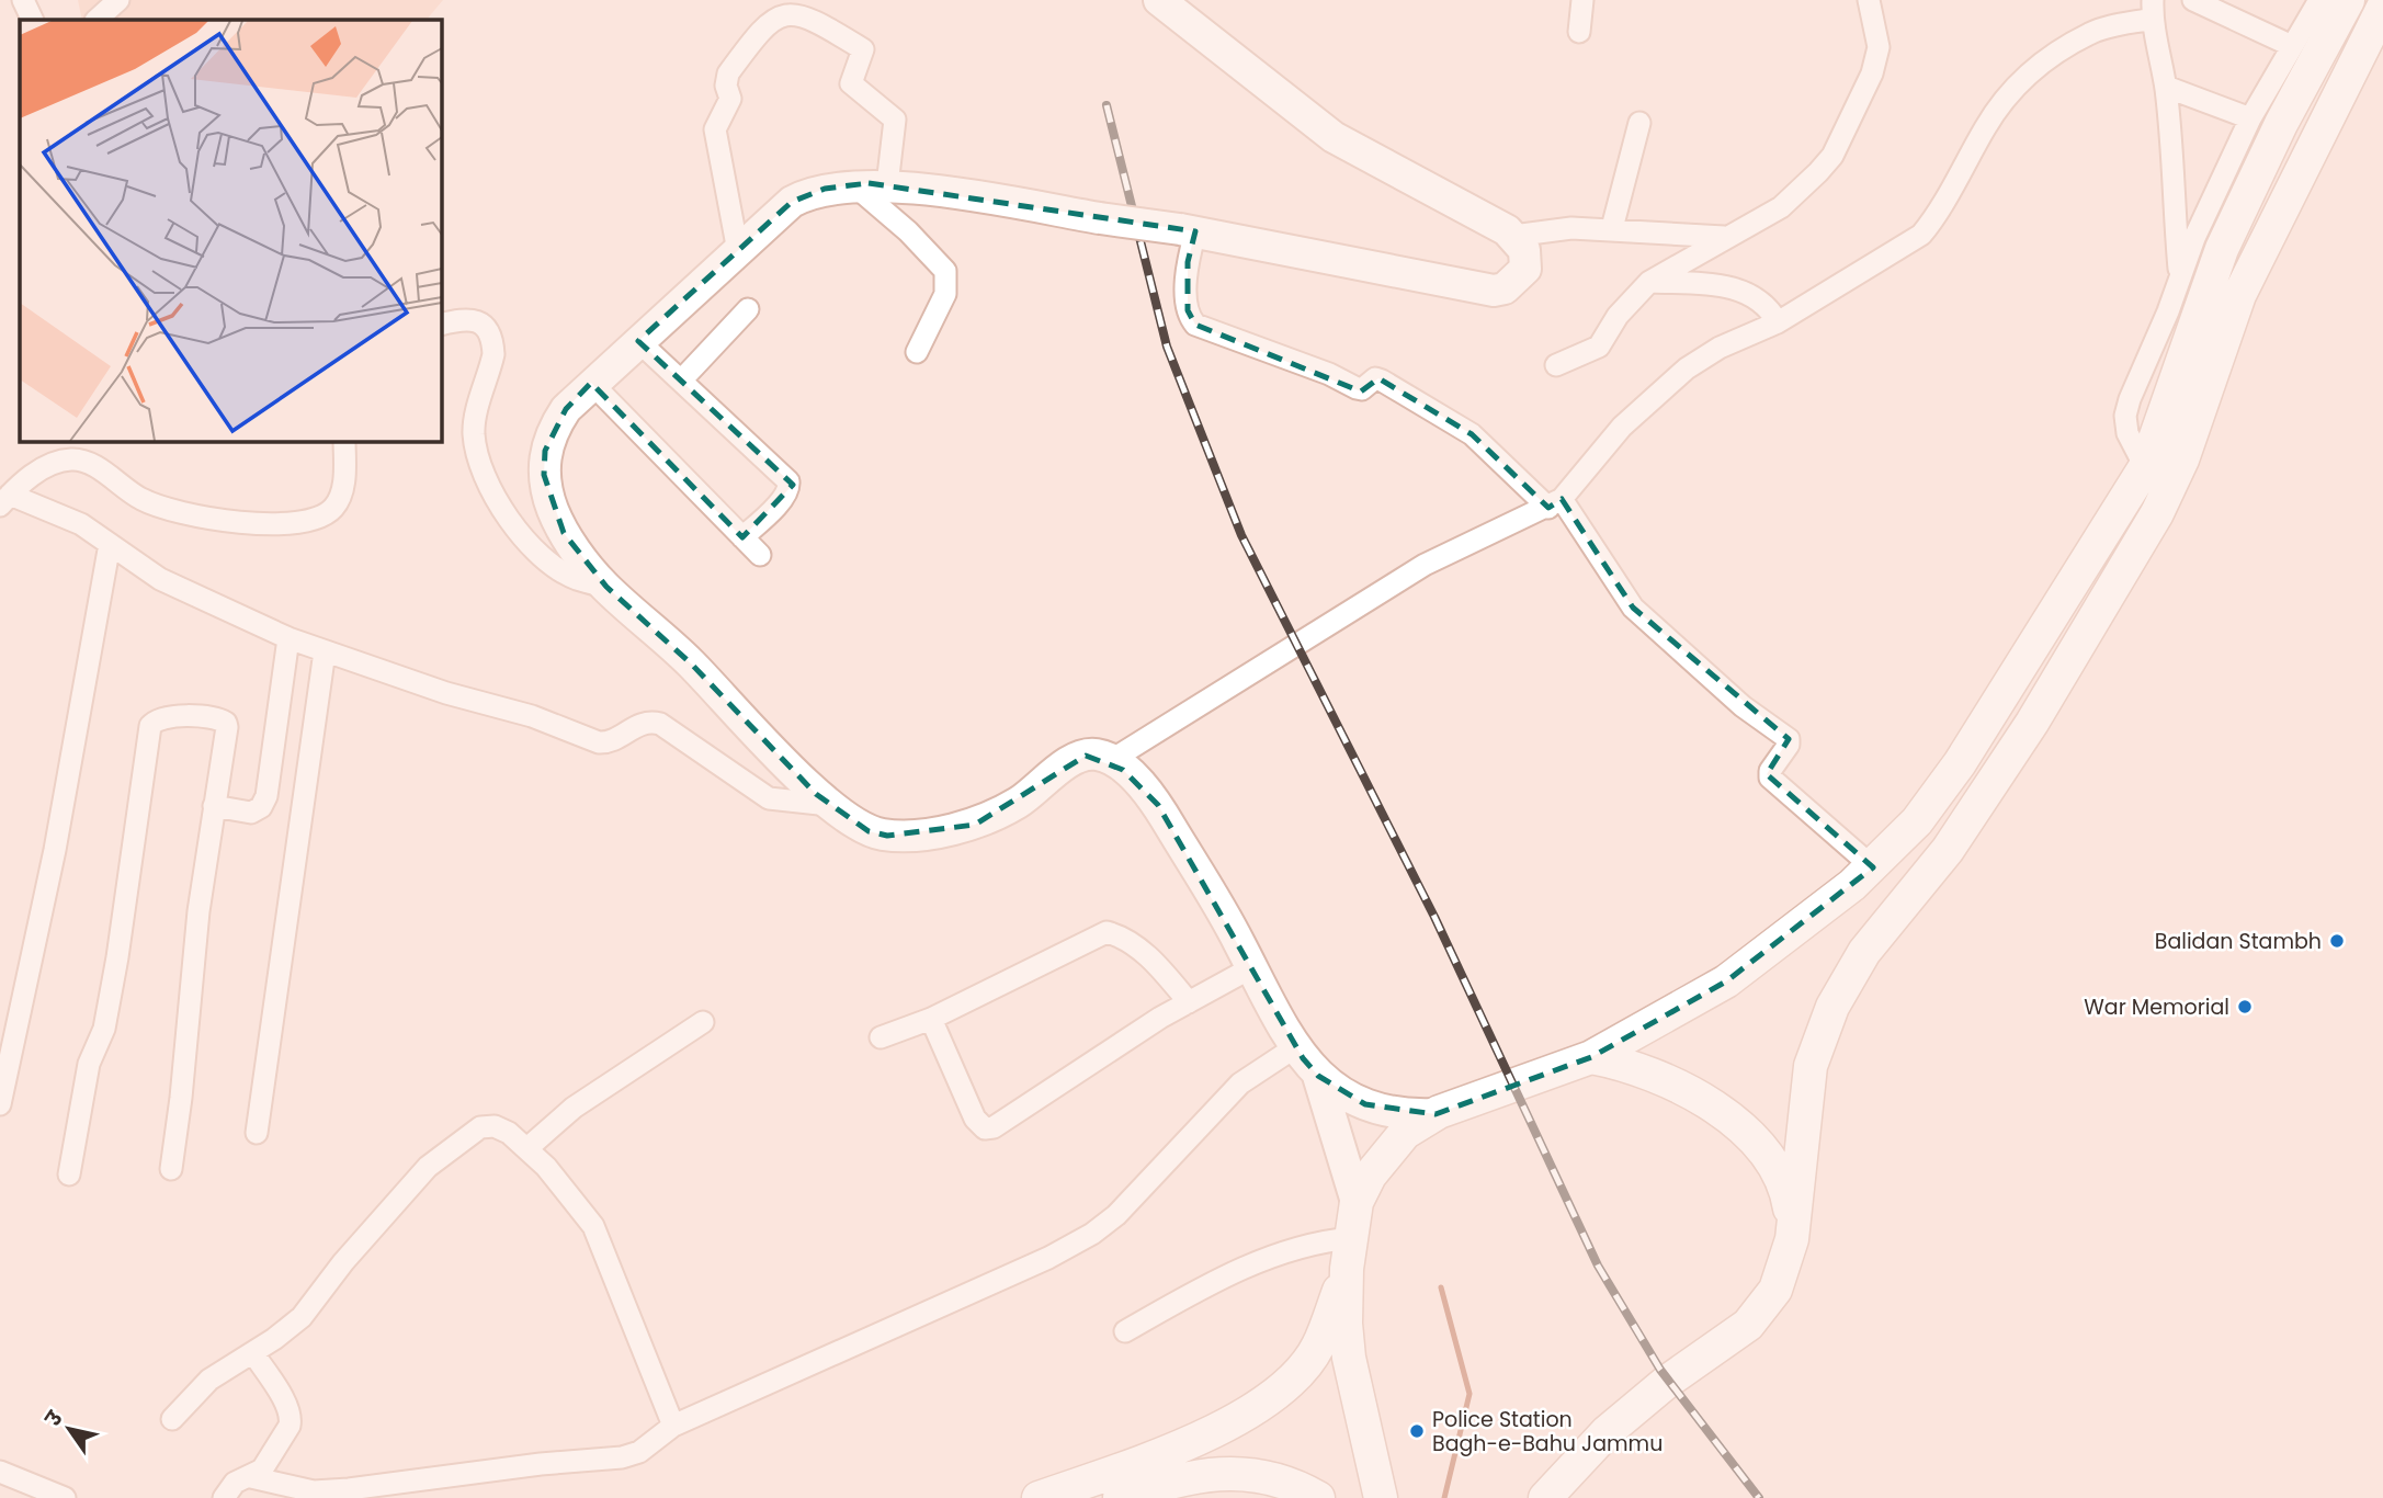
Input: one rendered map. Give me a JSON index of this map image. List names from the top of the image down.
{
  "places": ["Balidan Stambh", "War Memorial", "Police Station Bagh-e-Bahu Jammu"],
  "north": "top left"
}
